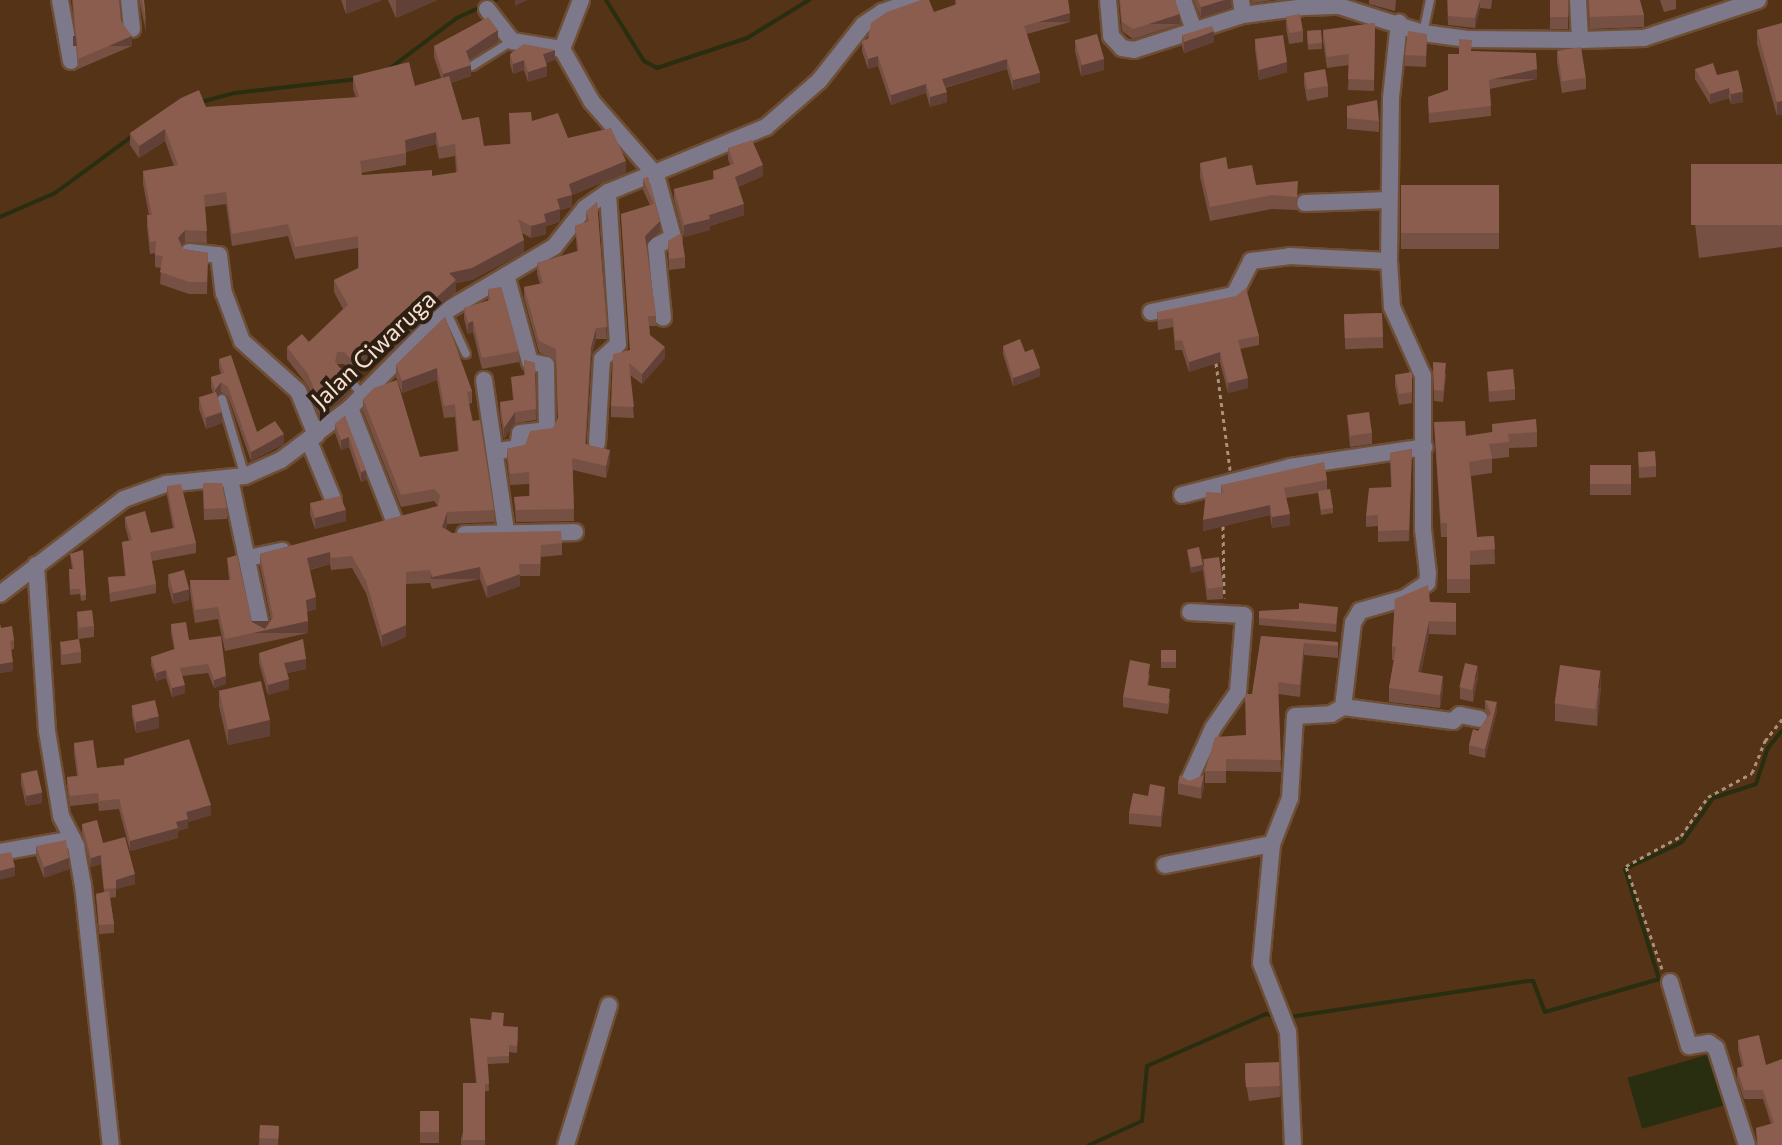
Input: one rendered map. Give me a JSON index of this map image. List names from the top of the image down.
{
  "streets": {
    "street": ["Jalan Ciwaruga"]
  }
}
